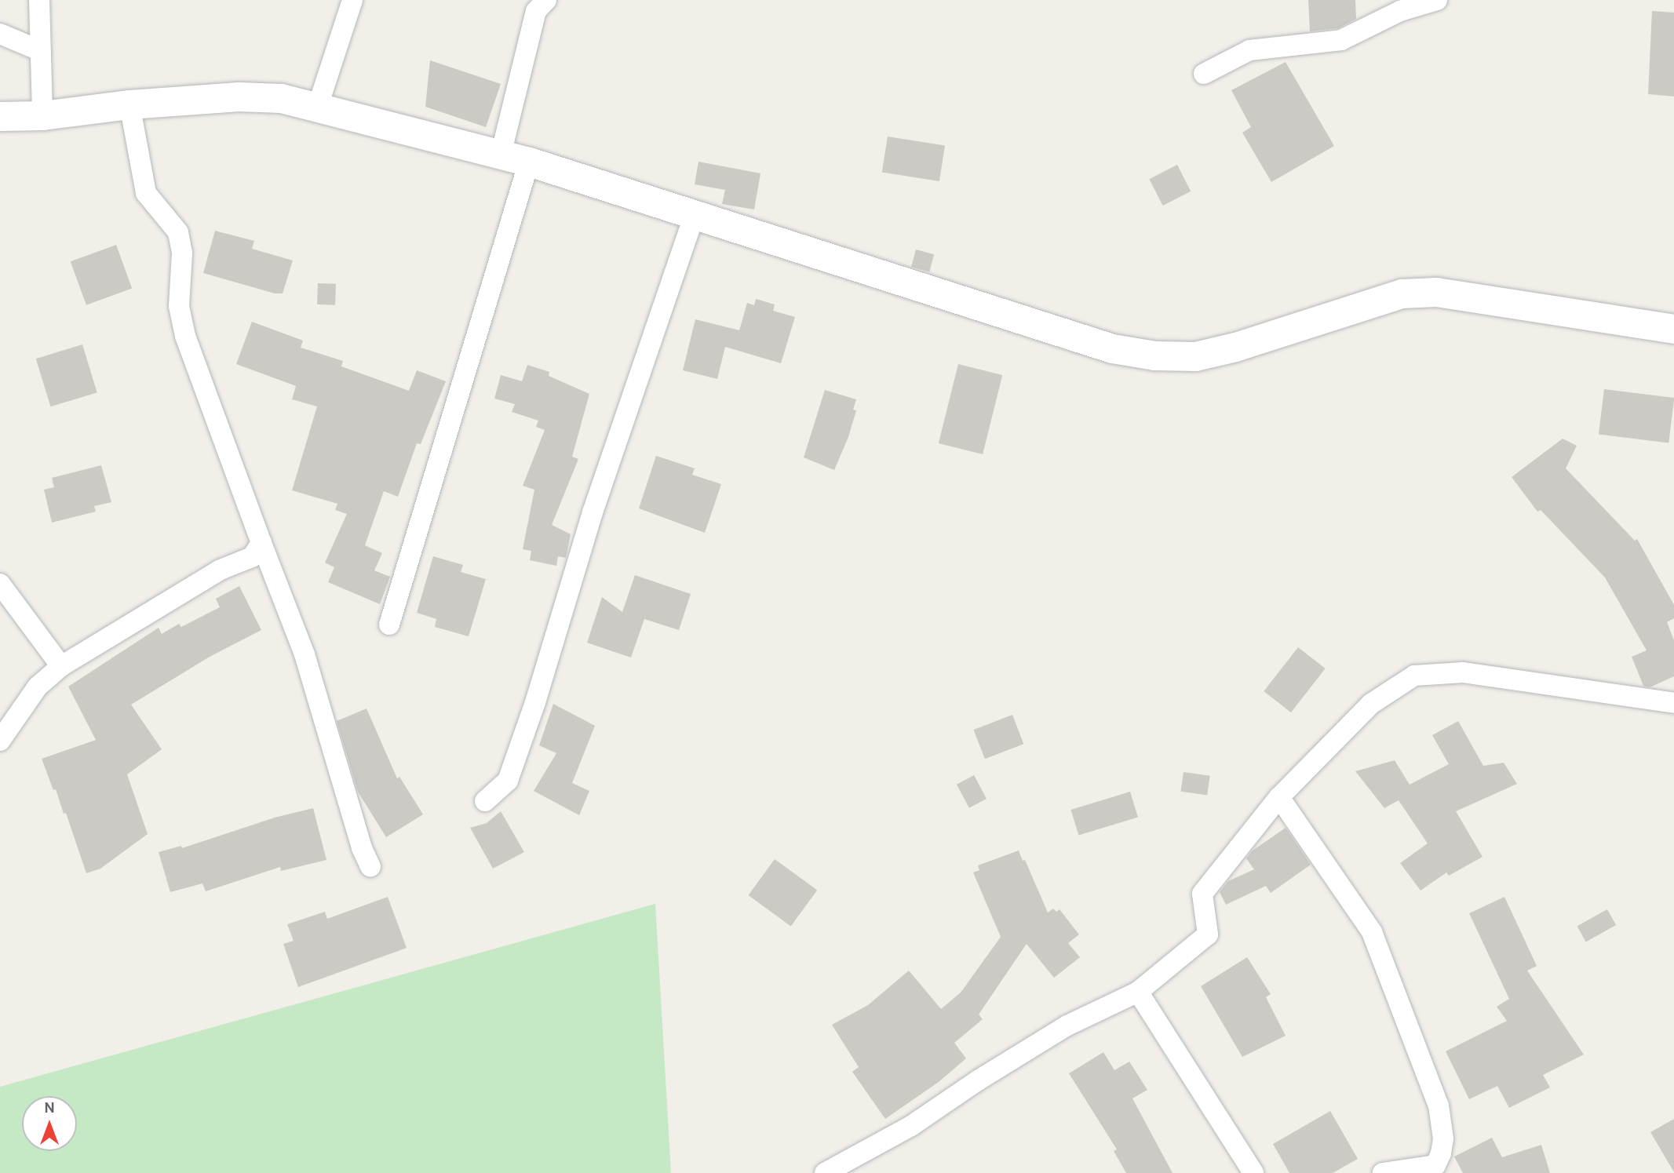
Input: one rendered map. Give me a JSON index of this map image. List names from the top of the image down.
{
  "north": "top"
}
